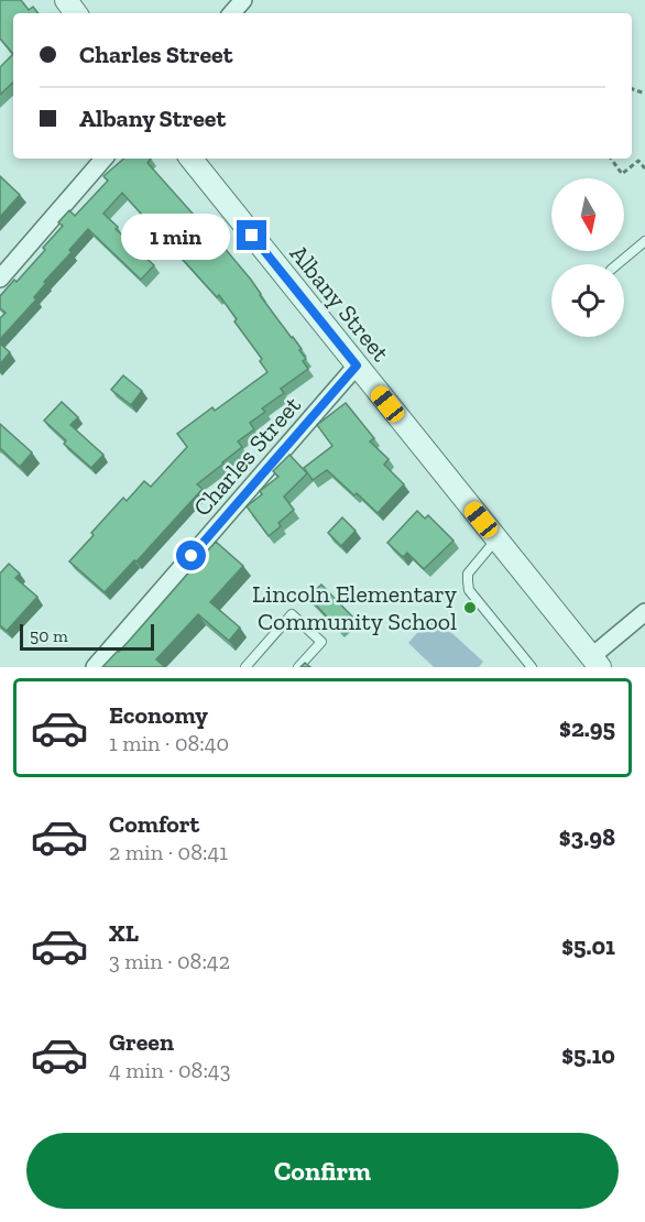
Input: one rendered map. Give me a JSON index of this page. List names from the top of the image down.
{
  "streets": {
    "street": ["Albany Street", "Charles Street"]
  },
  "crossings": [
    ["Albany Street", "Charles Street"]
  ],
  "places": ["Lincoln Elementary Community School"],
  "scale_bar": "50 m",
  "north": "bottom",
  "page": {
    "banner": ["Charles Street", "Albany Street"],
    "bubble": "1 min",
    "scale": "50 m",
    "list": [
      {
        "name": "Economy",
        "note": "1 min · 08:40",
        "value": "$2.95"
      },
      {
        "name": "Comfort",
        "note": "2 min · 08:41",
        "value": "$3.98"
      },
      {
        "name": "XL",
        "note": "3 min · 08:42",
        "value": "$5.01"
      },
      {
        "name": "Green",
        "note": "4 min · 08:43",
        "value": "$5.10"
      }
    ],
    "buttons": "Confirm"
  }
}
